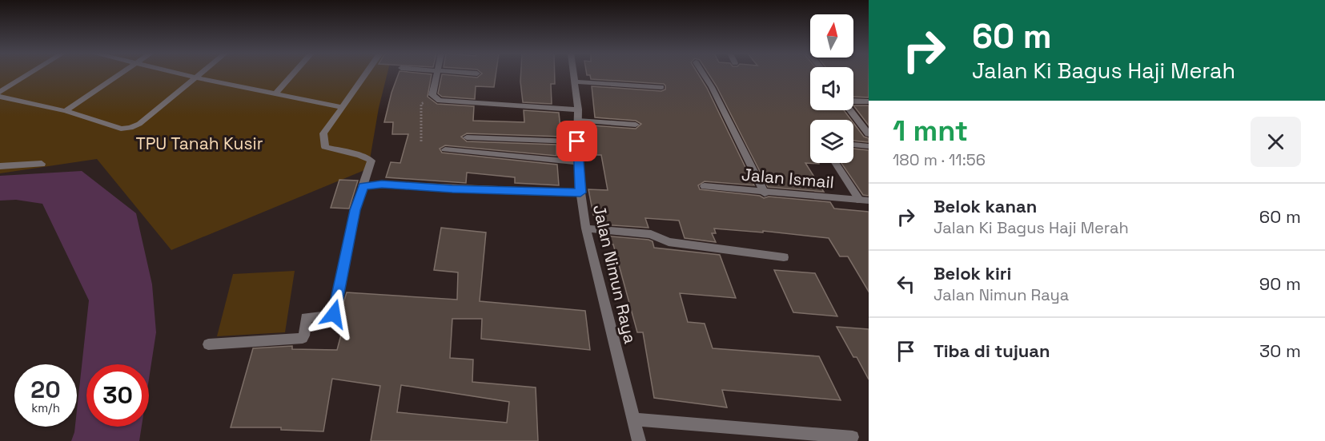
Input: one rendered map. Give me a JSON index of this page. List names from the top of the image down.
{
  "streets": {
    "street": ["Jalan Ismail", "Jalan Nimun Raya"]
  },
  "parks": ["TPU Tanah Kusir"],
  "north": "top",
  "page": {
    "turn": ["60 m", "Jalan Ki Bagus Haji Merah"],
    "heading": ["1 mnt", "180 m · 11:56"],
    "list": [
      {
        "name": "Belok kanan",
        "note": "Jalan Ki Bagus Haji Merah",
        "value": "60 m"
      },
      {
        "name": "Belok kiri",
        "note": "Jalan Nimun Raya",
        "value": "90 m"
      },
      {
        "name": "Tiba di tujuan",
        "value": "30 m"
      }
    ],
    "speed": "20 km/h",
    "limit": "30"
  }
}
